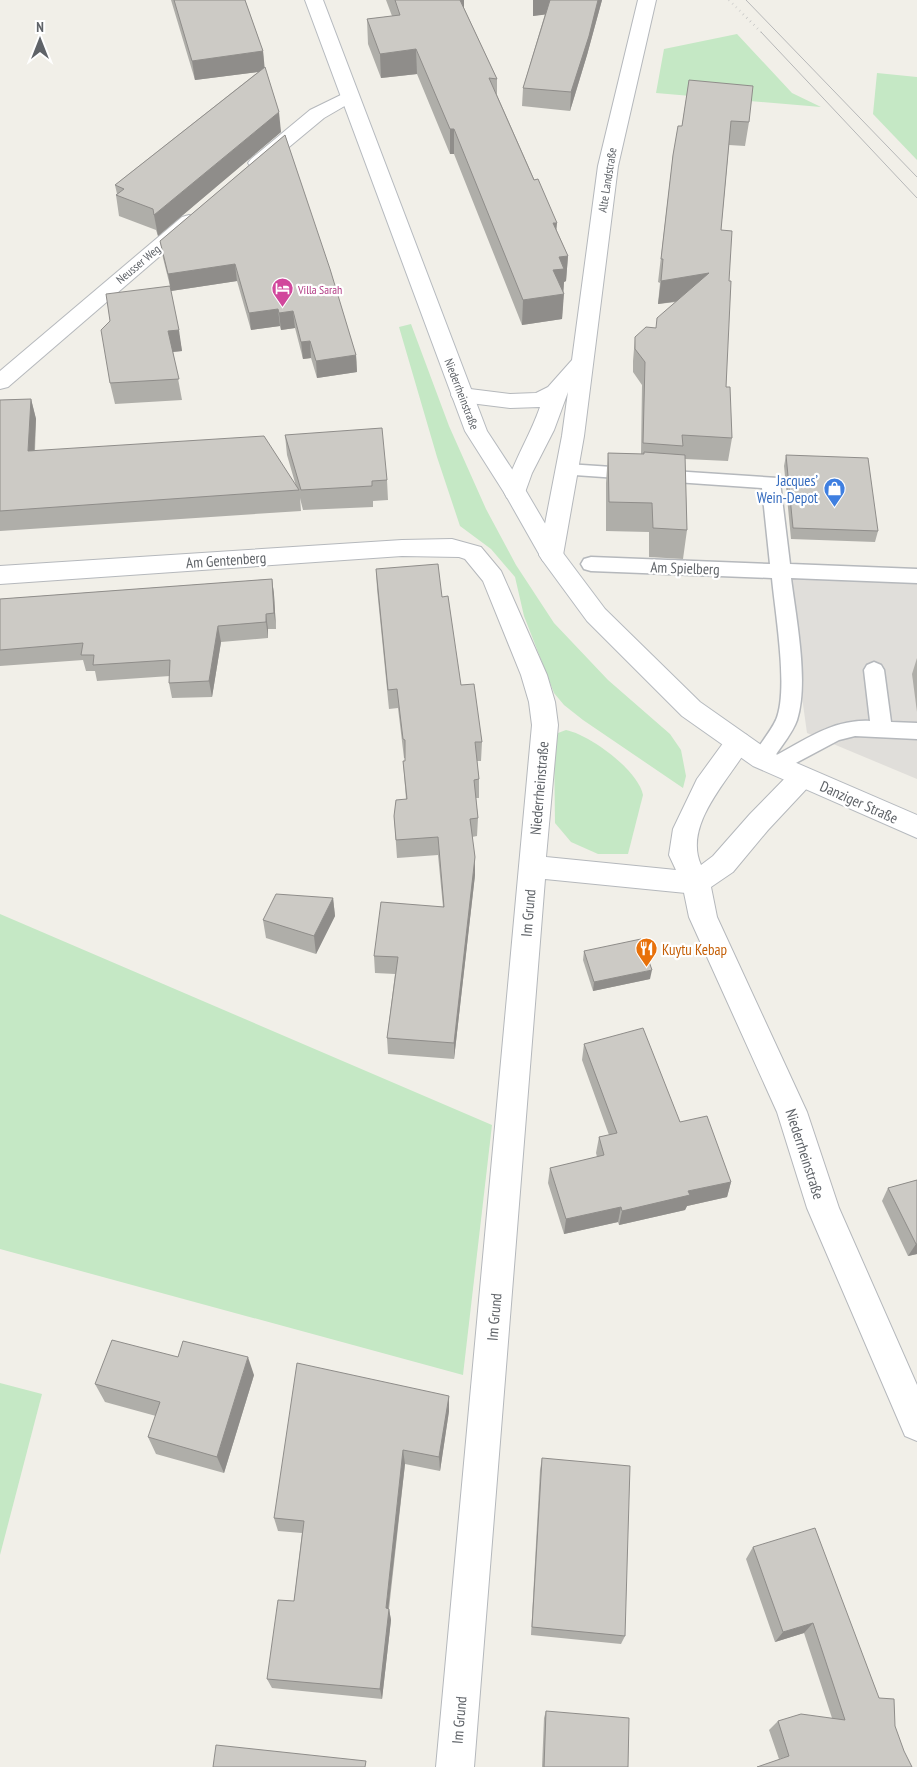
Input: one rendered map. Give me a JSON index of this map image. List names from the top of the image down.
{
  "streets": {
    "street": [
      "Alte Landstraße",
      "Neusser Weg",
      "Niederrheinstraße",
      "Am Gentenberg",
      "Danziger Straße",
      "Im Grund"
    ],
    "lane": ["Am Spielberg"]
  },
  "crossings": [
    ["Alte Landstraße", "Niederrheinstraße"],
    ["Niederrheinstraße", "Am Gentenberg"],
    ["Niederrheinstraße", "Danziger Straße"],
    ["Niederrheinstraße", "Im Grund"]
  ],
  "places": {
    "hotel": ["Villa Sarah"],
    "shop": ["Jacques’ Wein-Depot"],
    "restaurant": ["Kuytu Kebap"]
  },
  "north": "top"
}
